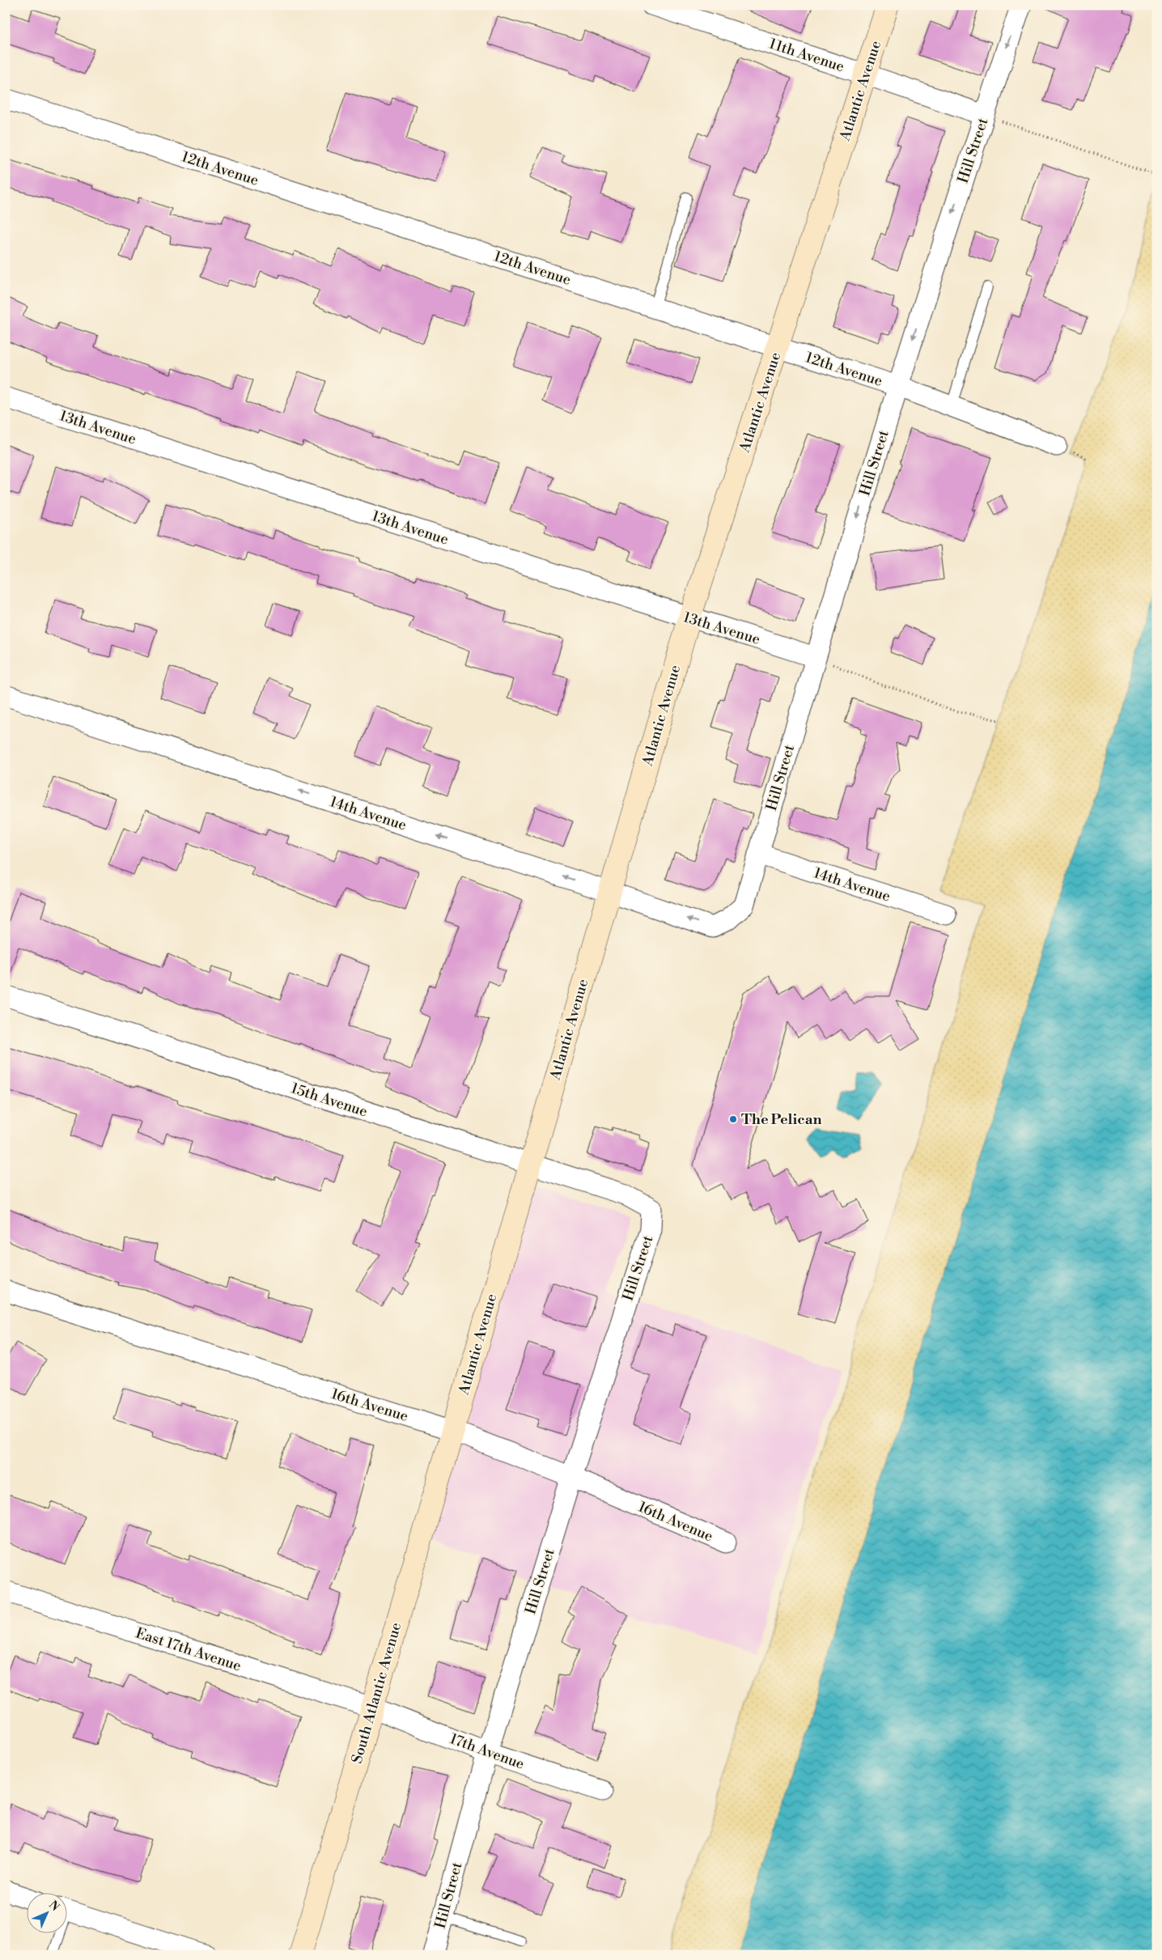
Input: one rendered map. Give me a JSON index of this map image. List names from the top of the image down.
{
  "streets": {
    "main road": ["Atlantic Avenue", "South Atlantic Avenue"],
    "street": [
      "11th Avenue",
      "Hill Street",
      "12th Avenue",
      "13th Avenue",
      "14th Avenue",
      "15th Avenue",
      "16th Avenue",
      "East 17th Avenue",
      "17th Avenue"
    ]
  },
  "crossings": [
    ["11th Avenue", "Atlantic Avenue"],
    ["11th Avenue", "Hill Street"],
    ["Atlantic Avenue", "12th Avenue"],
    ["Atlantic Avenue", "13th Avenue"],
    ["Atlantic Avenue", "14th Avenue"],
    ["Atlantic Avenue", "15th Avenue"],
    ["Atlantic Avenue", "16th Avenue"],
    ["Atlantic Avenue", "South Atlantic Avenue"],
    ["Hill Street", "12th Avenue"],
    ["Hill Street", "13th Avenue"],
    ["Hill Street", "14th Avenue"],
    ["Hill Street", "15th Avenue"],
    ["Hill Street", "16th Avenue"],
    ["Hill Street", "17th Avenue"],
    ["16th Avenue", "South Atlantic Avenue"],
    ["East 17th Avenue", "South Atlantic Avenue"],
    ["East 17th Avenue", "17th Avenue"],
    ["South Atlantic Avenue", "17th Avenue"]
  ],
  "one_way": ["Hill Street", "14th Avenue"],
  "places": ["The Pelican"],
  "north": "top right"
}
